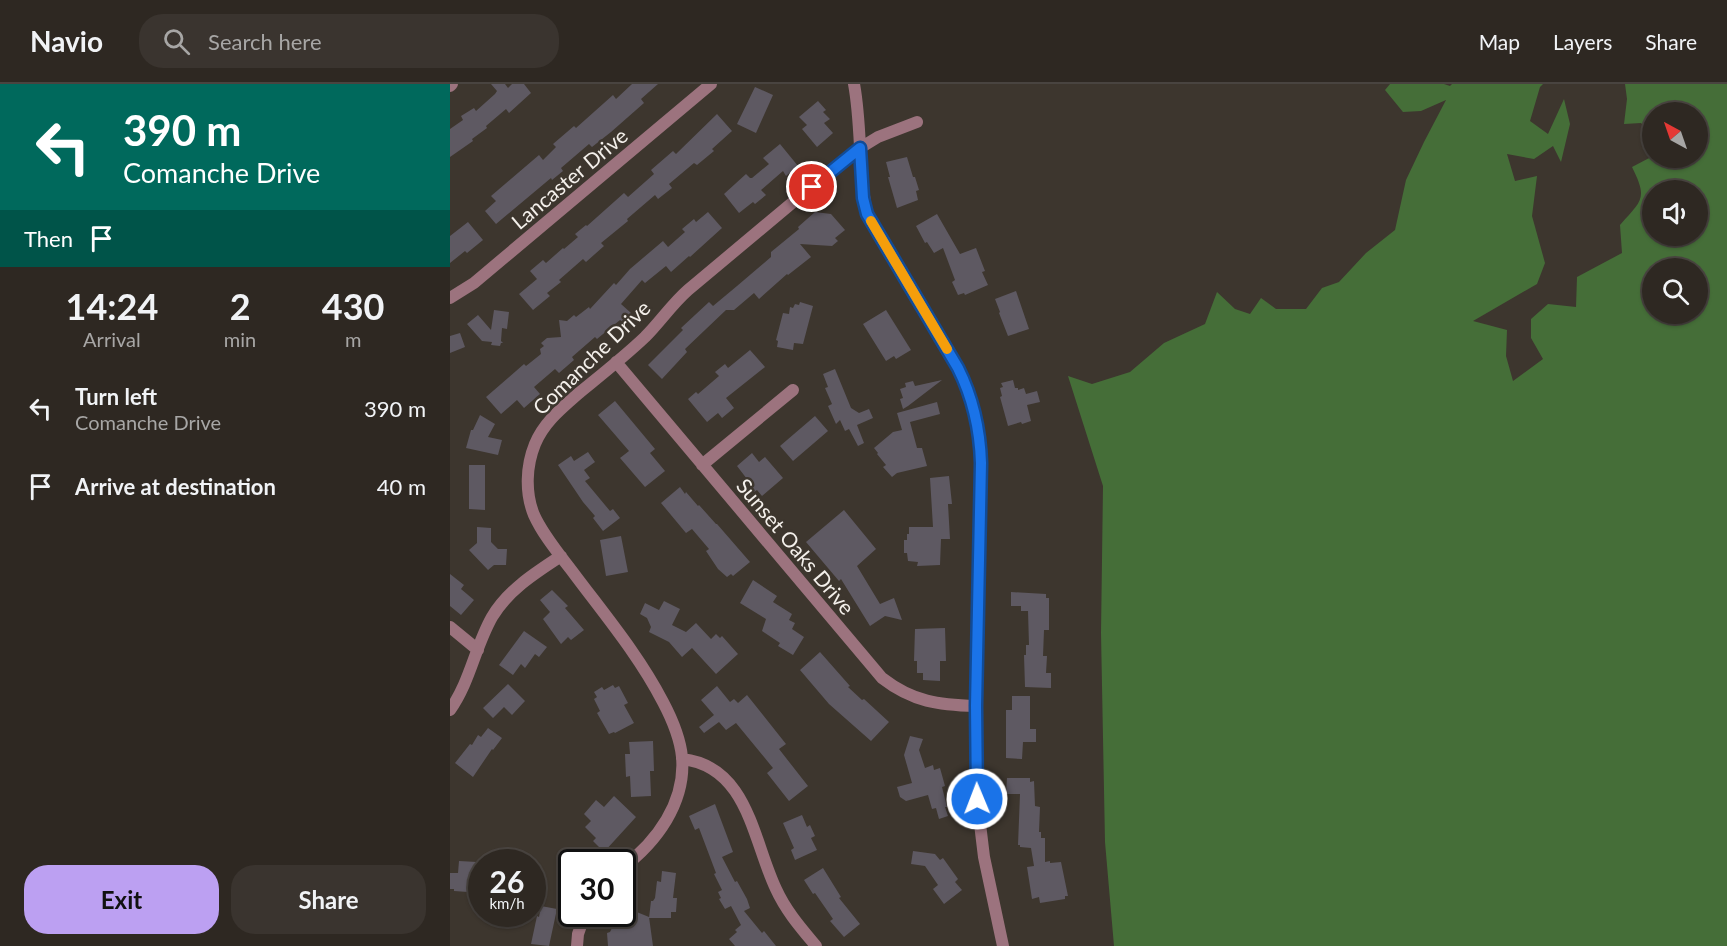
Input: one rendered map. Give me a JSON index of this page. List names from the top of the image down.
{
  "streets": {
    "street": ["Lancaster Drive", "Comanche Drive", "Sunset Oaks Drive"]
  },
  "crossings": [
    ["Comanche Drive", "Sunset Oaks Drive"]
  ],
  "north": "top left",
  "page": {
    "header": "Navio",
    "search": "Search here",
    "nav": ["Map", "Layers", "Share"],
    "turn": ["390 m", "Comanche Drive"],
    "then": "Then",
    "eta": [
      "14:24",
      "Arrival",
      "2",
      "min",
      "430",
      "m"
    ],
    "list": [
      {
        "name": "Turn left",
        "note": "Comanche Drive",
        "value": "390 m"
      },
      {
        "name": "Arrive at destination",
        "value": "40 m"
      }
    ],
    "speed": "26 km/h",
    "limit": "30",
    "buttons": ["Exit", "Share"]
  }
}
